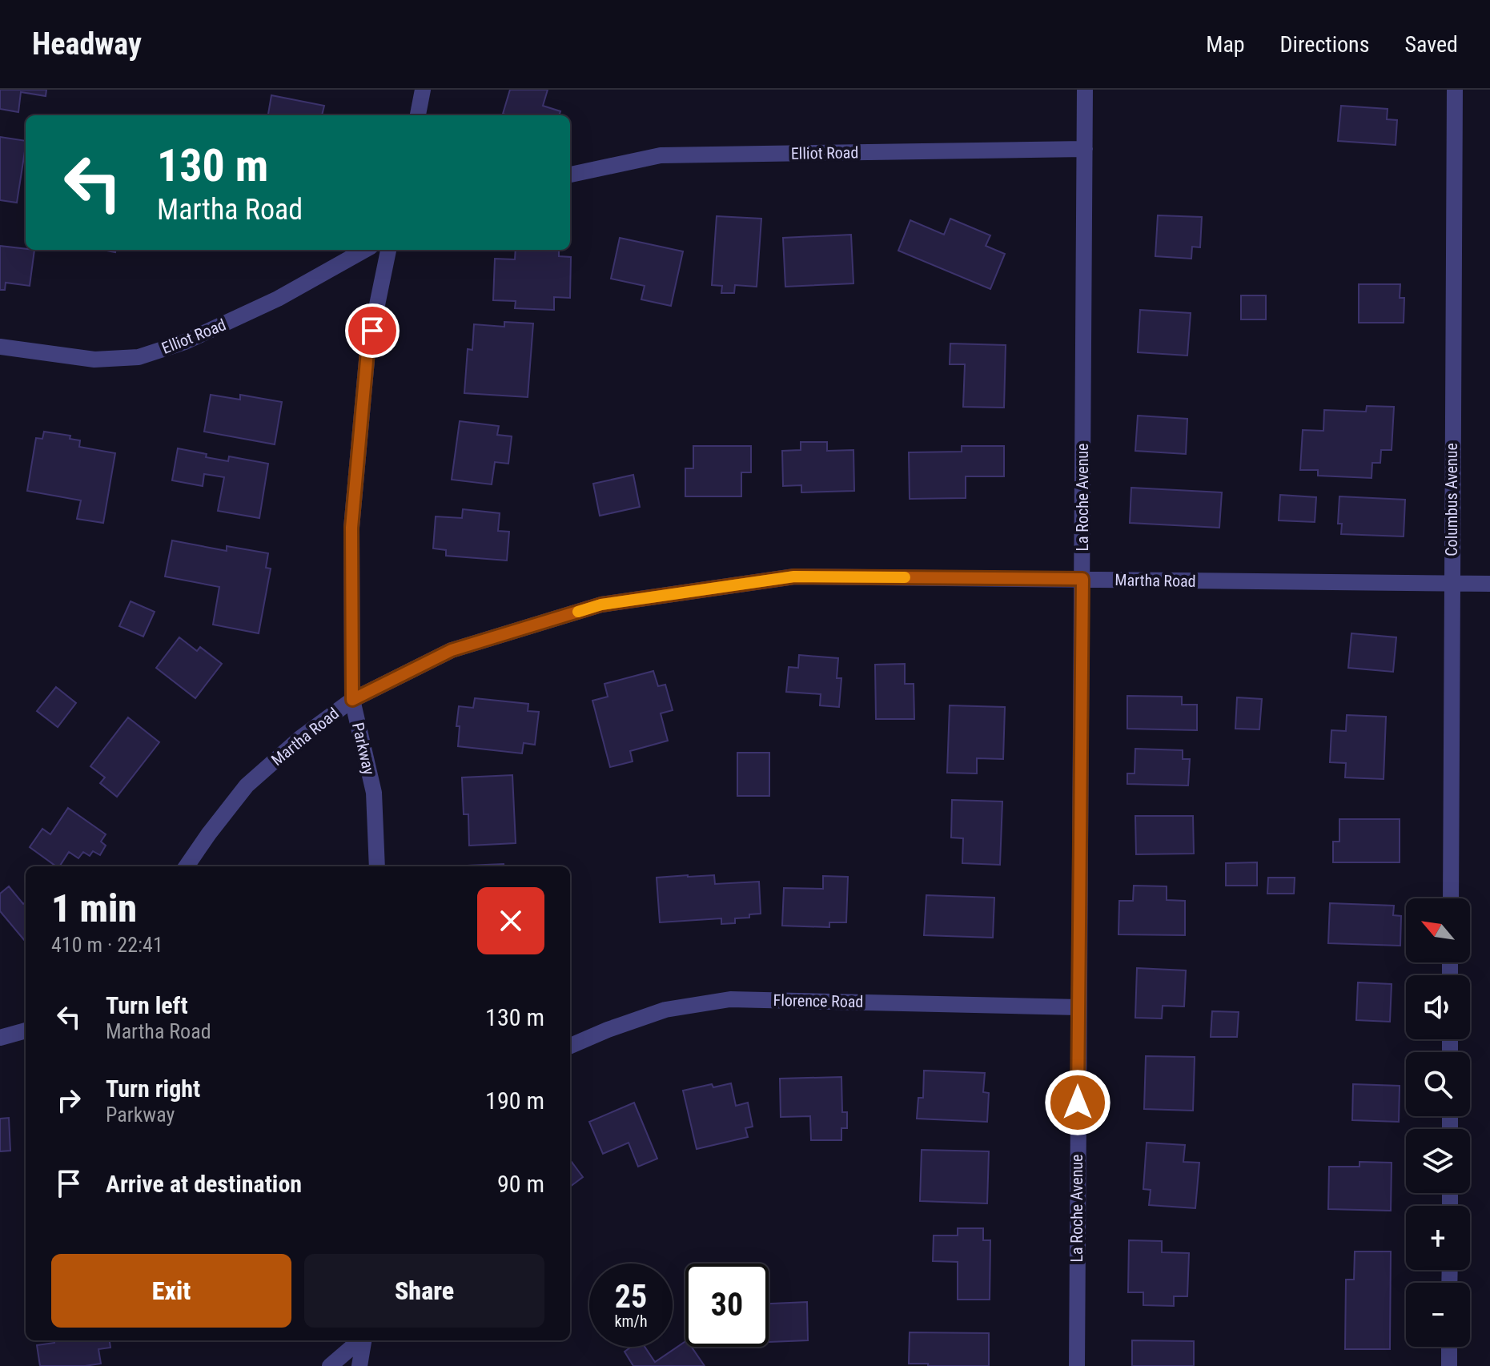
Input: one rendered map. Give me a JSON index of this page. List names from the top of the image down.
{
  "streets": {
    "street": [
      "Elliot Road",
      "La Roche Avenue",
      "Columbus Avenue",
      "Martha Road",
      "Parkway",
      "Florence Road"
    ]
  },
  "crossings": [
    ["Elliot Road", "La Roche Avenue"],
    ["La Roche Avenue", "Martha Road"],
    ["La Roche Avenue", "Florence Road"],
    ["Columbus Avenue", "Martha Road"],
    ["Martha Road", "Parkway"]
  ],
  "north": "top left",
  "page": {
    "header": "Headway",
    "nav": ["Map", "Directions", "Saved"],
    "turn": ["130 m", "Martha Road"],
    "heading": ["1 min", "410 m · 22:41"],
    "map_buttons": ["+", "−"],
    "list": [
      {
        "name": "Turn left",
        "note": "Martha Road",
        "value": "130 m"
      },
      {
        "name": "Turn right",
        "note": "Parkway",
        "value": "190 m"
      },
      {
        "name": "Arrive at destination",
        "value": "90 m"
      }
    ],
    "buttons": ["Exit", "Share"],
    "speed": "25 km/h",
    "limit": "30"
  }
}
